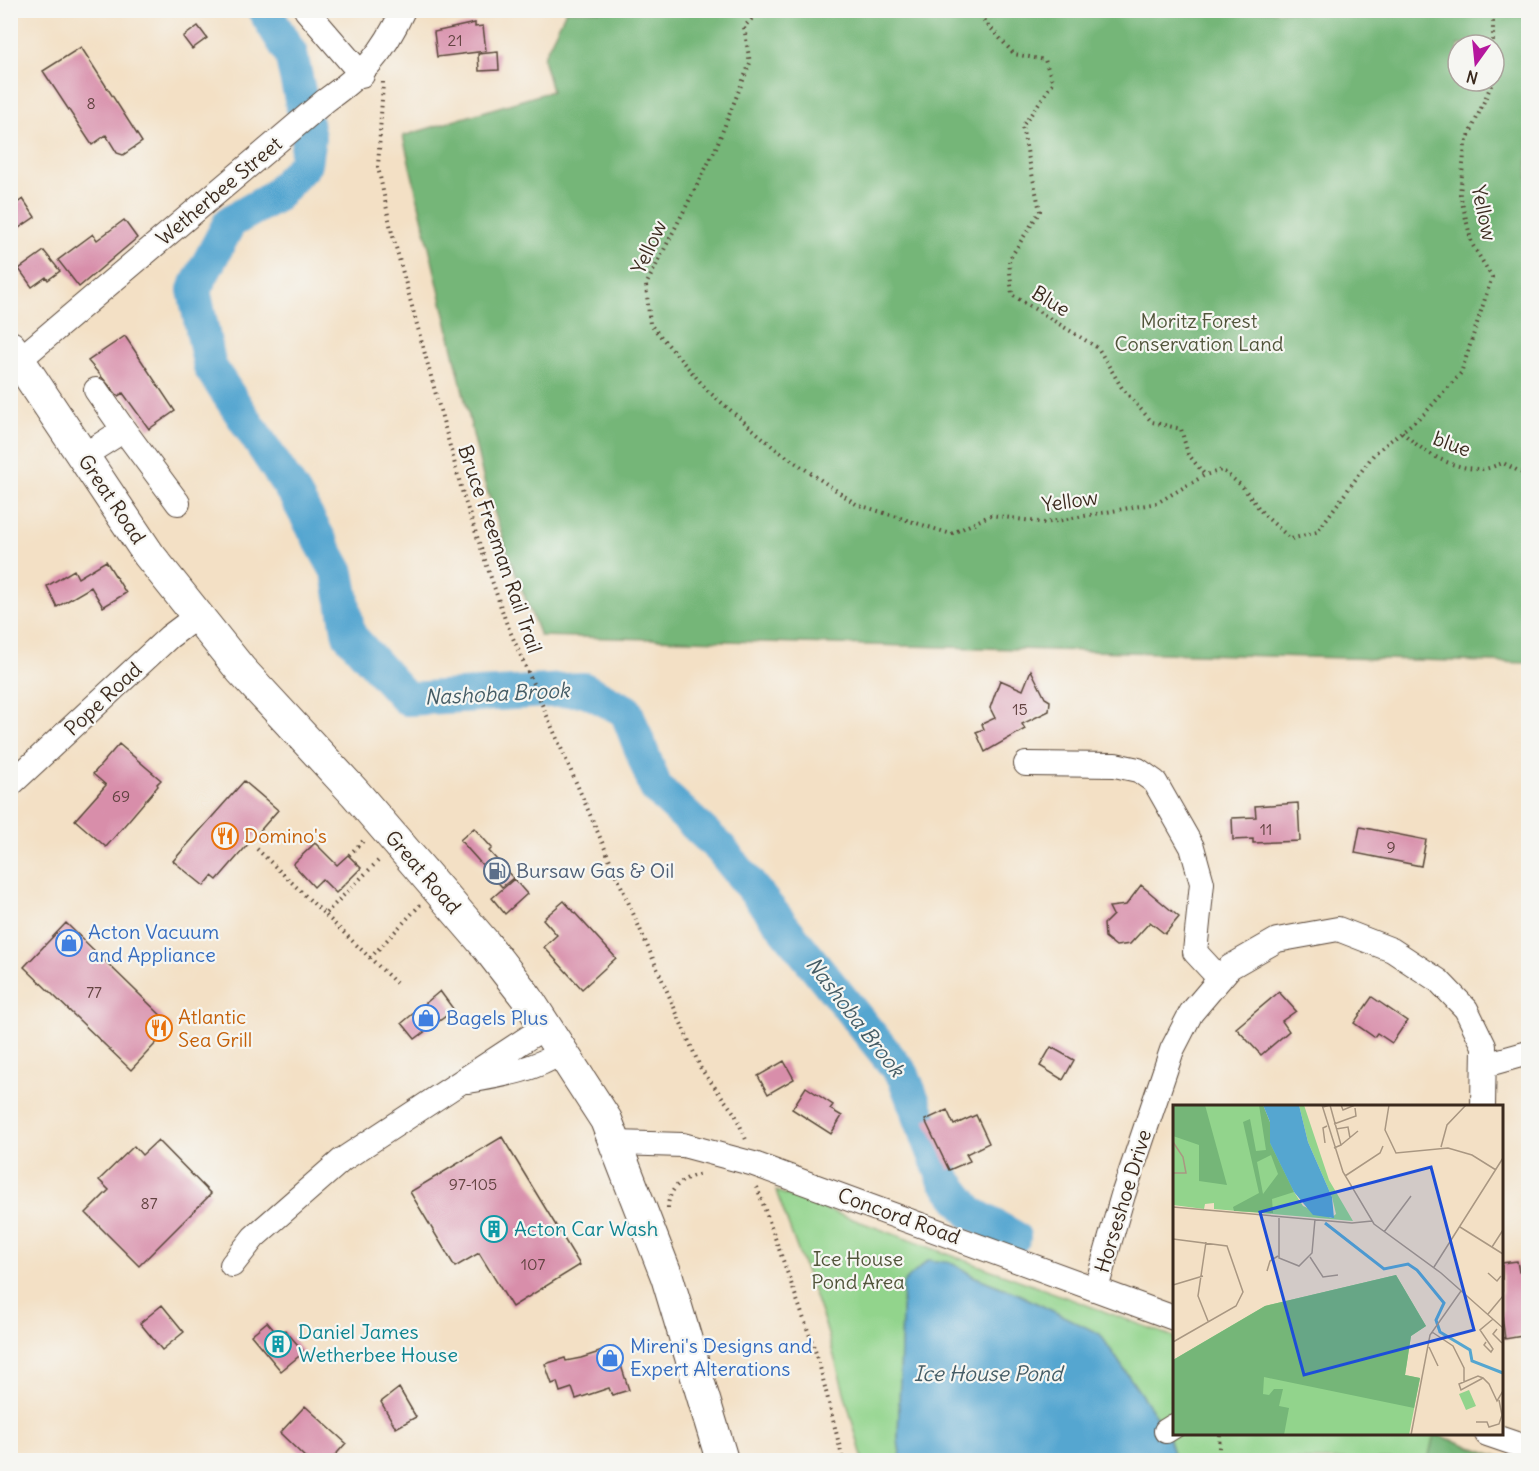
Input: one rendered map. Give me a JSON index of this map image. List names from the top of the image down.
{
  "streets": {
    "main road": ["Great Road"],
    "street": [
      "Wetherbee Street",
      "Pope Road",
      "Horseshoe Drive",
      "Concord Road"
    ],
    "path": [
      "Yellow",
      "Blue",
      "blue",
      "Bruce Freeman Rail Trail"
    ]
  },
  "crossings": [
    ["Wetherbee Street", "Great Road"],
    ["Wetherbee Street", "Bruce Freeman Rail Trail"],
    ["Yellow", "Blue"],
    ["Yellow", "blue"],
    ["Great Road", "Pope Road"],
    ["Great Road", "Concord Road"],
    ["Horseshoe Drive", "Concord Road"]
  ],
  "water": ["Nashoba Brook", "Ice House Pond"],
  "parks": ["Moritz Forest Conservation Land", "Ice House Pond Area"],
  "places": {
    "restaurant": ["Domino's", "Atlantic Sea Grill"],
    "fuel station": ["Bursaw Gas & Oil"],
    "shop": ["Acton Vacuum and Appliance", "Bagels Plus", "Mireni's Designs and Expert Alterations"],
    "building": ["Acton Car Wash", "Daniel James Wetherbee House"]
  },
  "house_numbers": [
    "21",
    "8",
    "15",
    "69",
    "11",
    "9",
    "77",
    "97-105",
    "87",
    "107"
  ],
  "north": "bottom"
}
